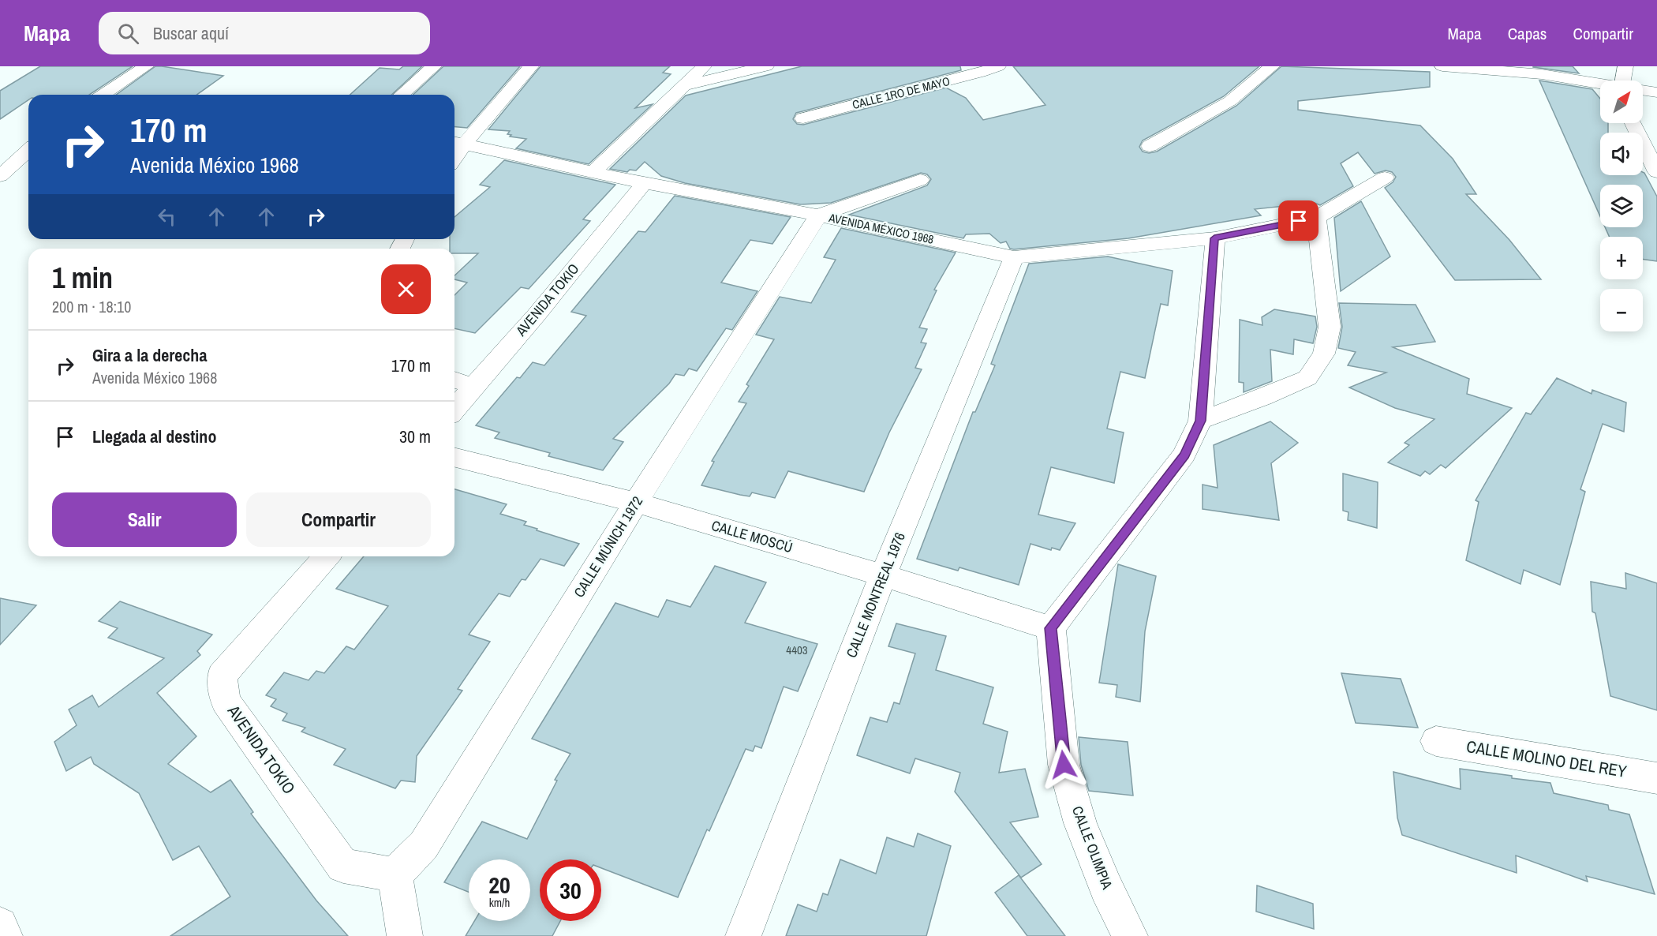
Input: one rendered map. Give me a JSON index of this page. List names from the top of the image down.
{
  "streets": {
    "main road": [
      "CALLE 1RO DE MAYO",
      "AVENIDA MÉXICO 1968",
      "AVENIDA TOKIO",
      "CALLE MOSCÚ",
      "CALLE MÚNICH 1972",
      "CALLE MONTREAL 1976",
      "CALLE MOLINO DEL REY",
      "CALLE OLIMPIA"
    ]
  },
  "crossings": [
    ["AVENIDA MÉXICO 1968", "AVENIDA TOKIO"],
    ["AVENIDA MÉXICO 1968", "CALLE MÚNICH 1972"],
    ["AVENIDA MÉXICO 1968", "CALLE MONTREAL 1976"],
    ["AVENIDA TOKIO", "CALLE MÚNICH 1972"],
    ["CALLE MOSCÚ", "CALLE MÚNICH 1972"],
    ["CALLE MOSCÚ", "CALLE MONTREAL 1976"],
    ["CALLE MOSCÚ", "CALLE OLIMPIA"]
  ],
  "house_numbers": ["4403"],
  "north": "top right",
  "page": {
    "header": "Mapa",
    "search": "Buscar aquí",
    "nav": ["Mapa", "Capas", "Compartir"],
    "map_buttons": ["+", "−"],
    "turn": ["170 m", "Avenida México 1968"],
    "heading": ["1 min", "200 m · 18:10"],
    "list": [
      {
        "name": "Gira a la derecha",
        "note": "Avenida México 1968",
        "value": "170 m"
      },
      {
        "name": "Llegada al destino",
        "value": "30 m"
      }
    ],
    "buttons": ["Salir", "Compartir"],
    "speed": "20 km/h",
    "limit": "30"
  }
}
